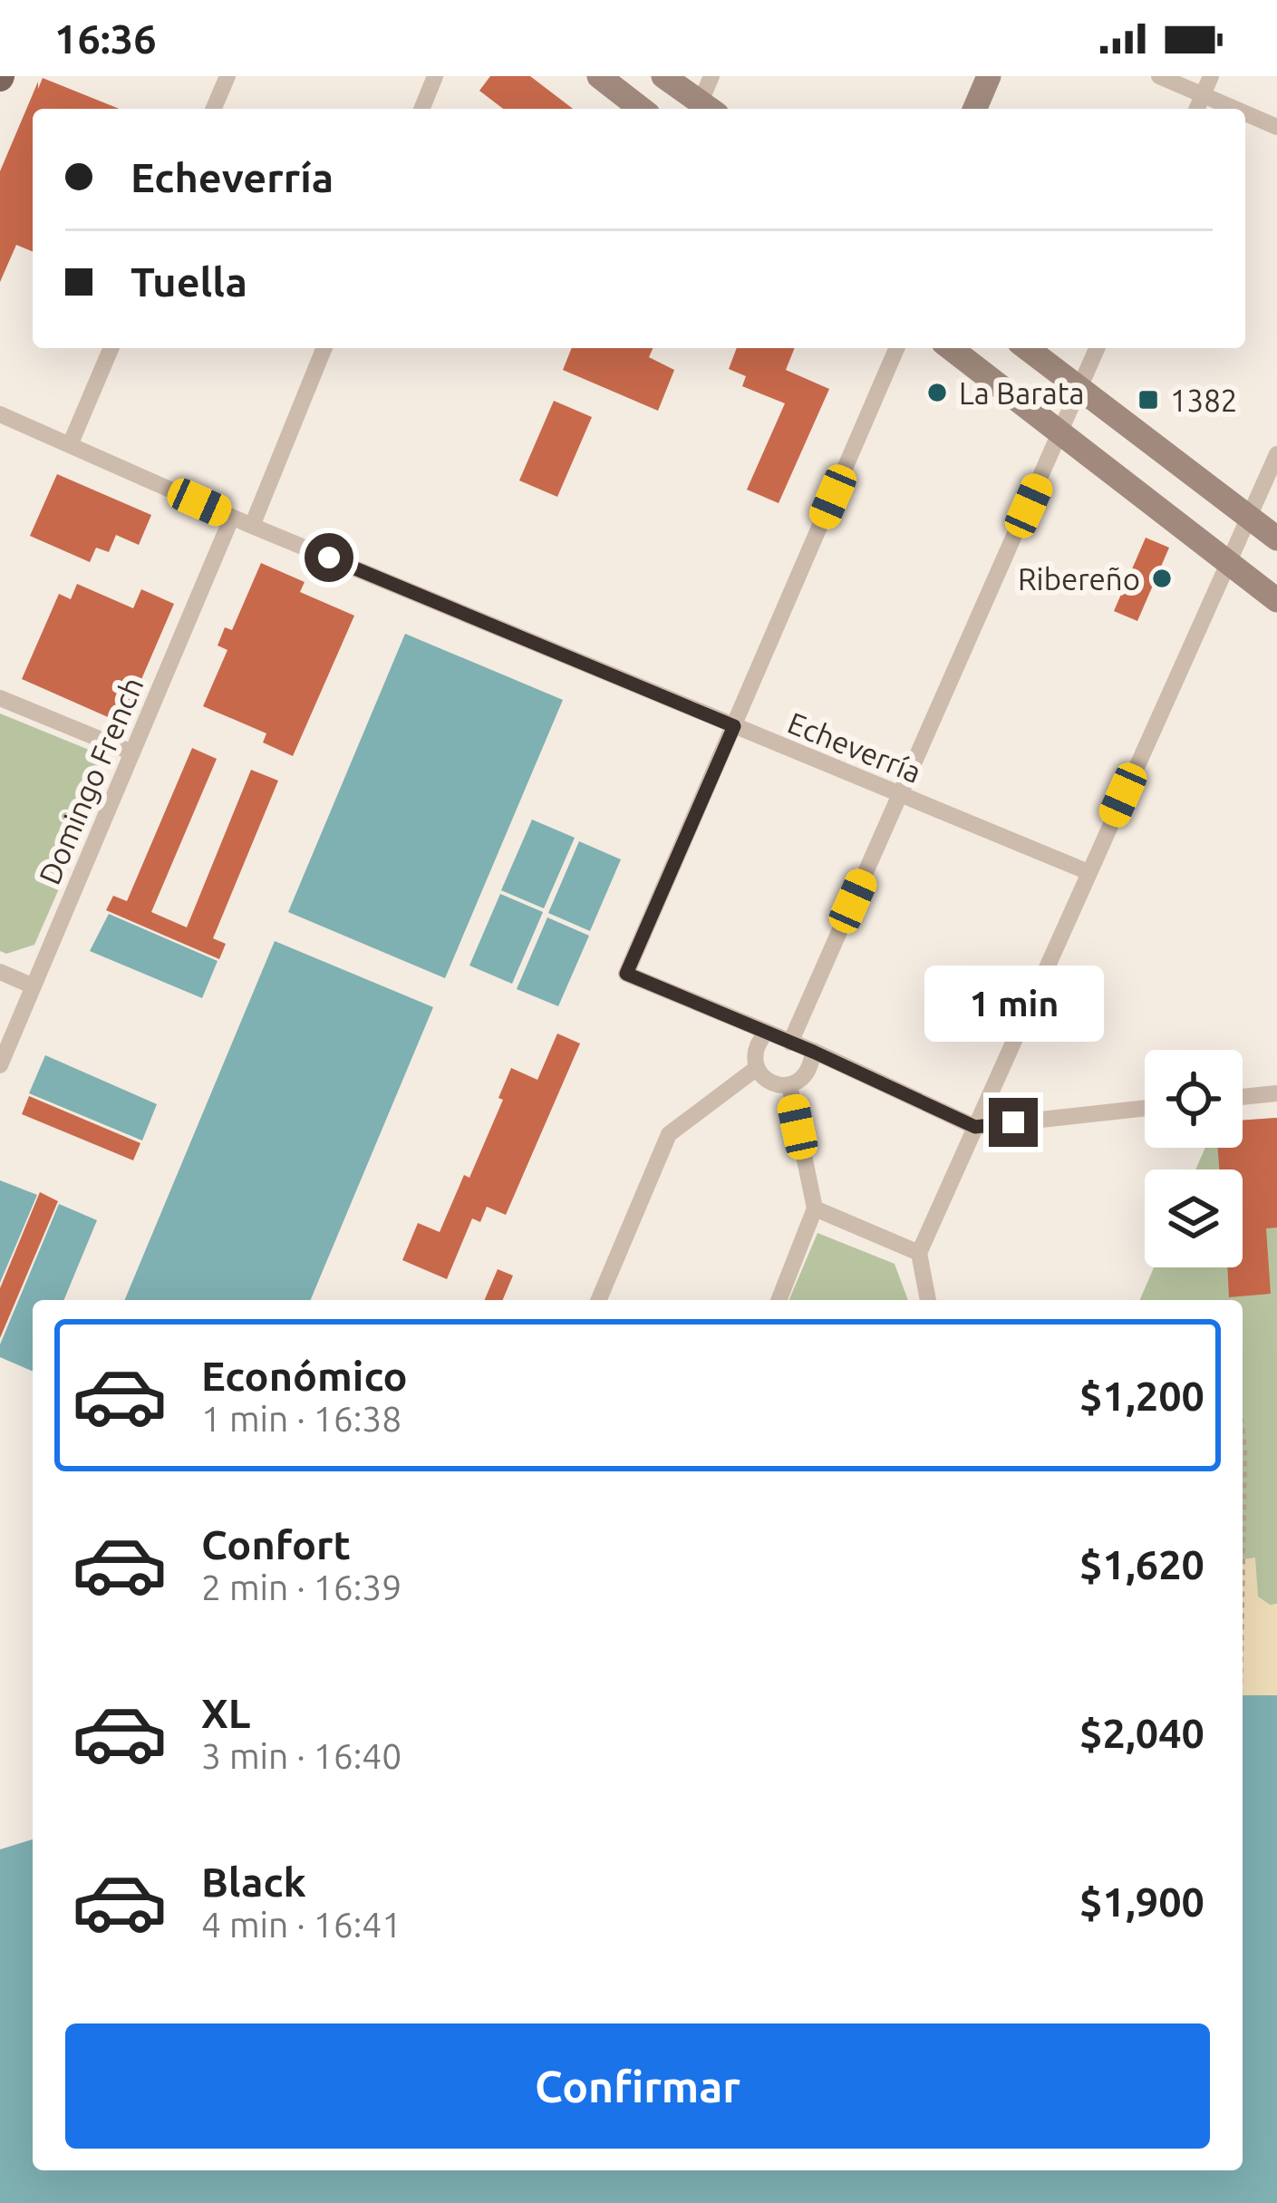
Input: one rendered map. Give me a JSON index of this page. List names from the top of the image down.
{
  "streets": {
    "street": ["Echeverría", "Domingo French"]
  },
  "crossings": [
    ["Echeverría", "Domingo French"]
  ],
  "places": {
    "other": ["La Barata", "Ribereño"],
    "transit": ["1382"]
  },
  "page": {
    "status": "16:36",
    "banner": ["Echeverría", "Tuella"],
    "bubble": "1 min",
    "list": [
      {
        "name": "Económico",
        "note": "1 min · 16:38",
        "value": "$1,200"
      },
      {
        "name": "Confort",
        "note": "2 min · 16:39",
        "value": "$1,620"
      },
      {
        "name": "XL",
        "note": "3 min · 16:40",
        "value": "$2,040"
      },
      {
        "name": "Black",
        "note": "4 min · 16:41",
        "value": "$1,900"
      }
    ],
    "buttons": "Confirmar"
  }
}
